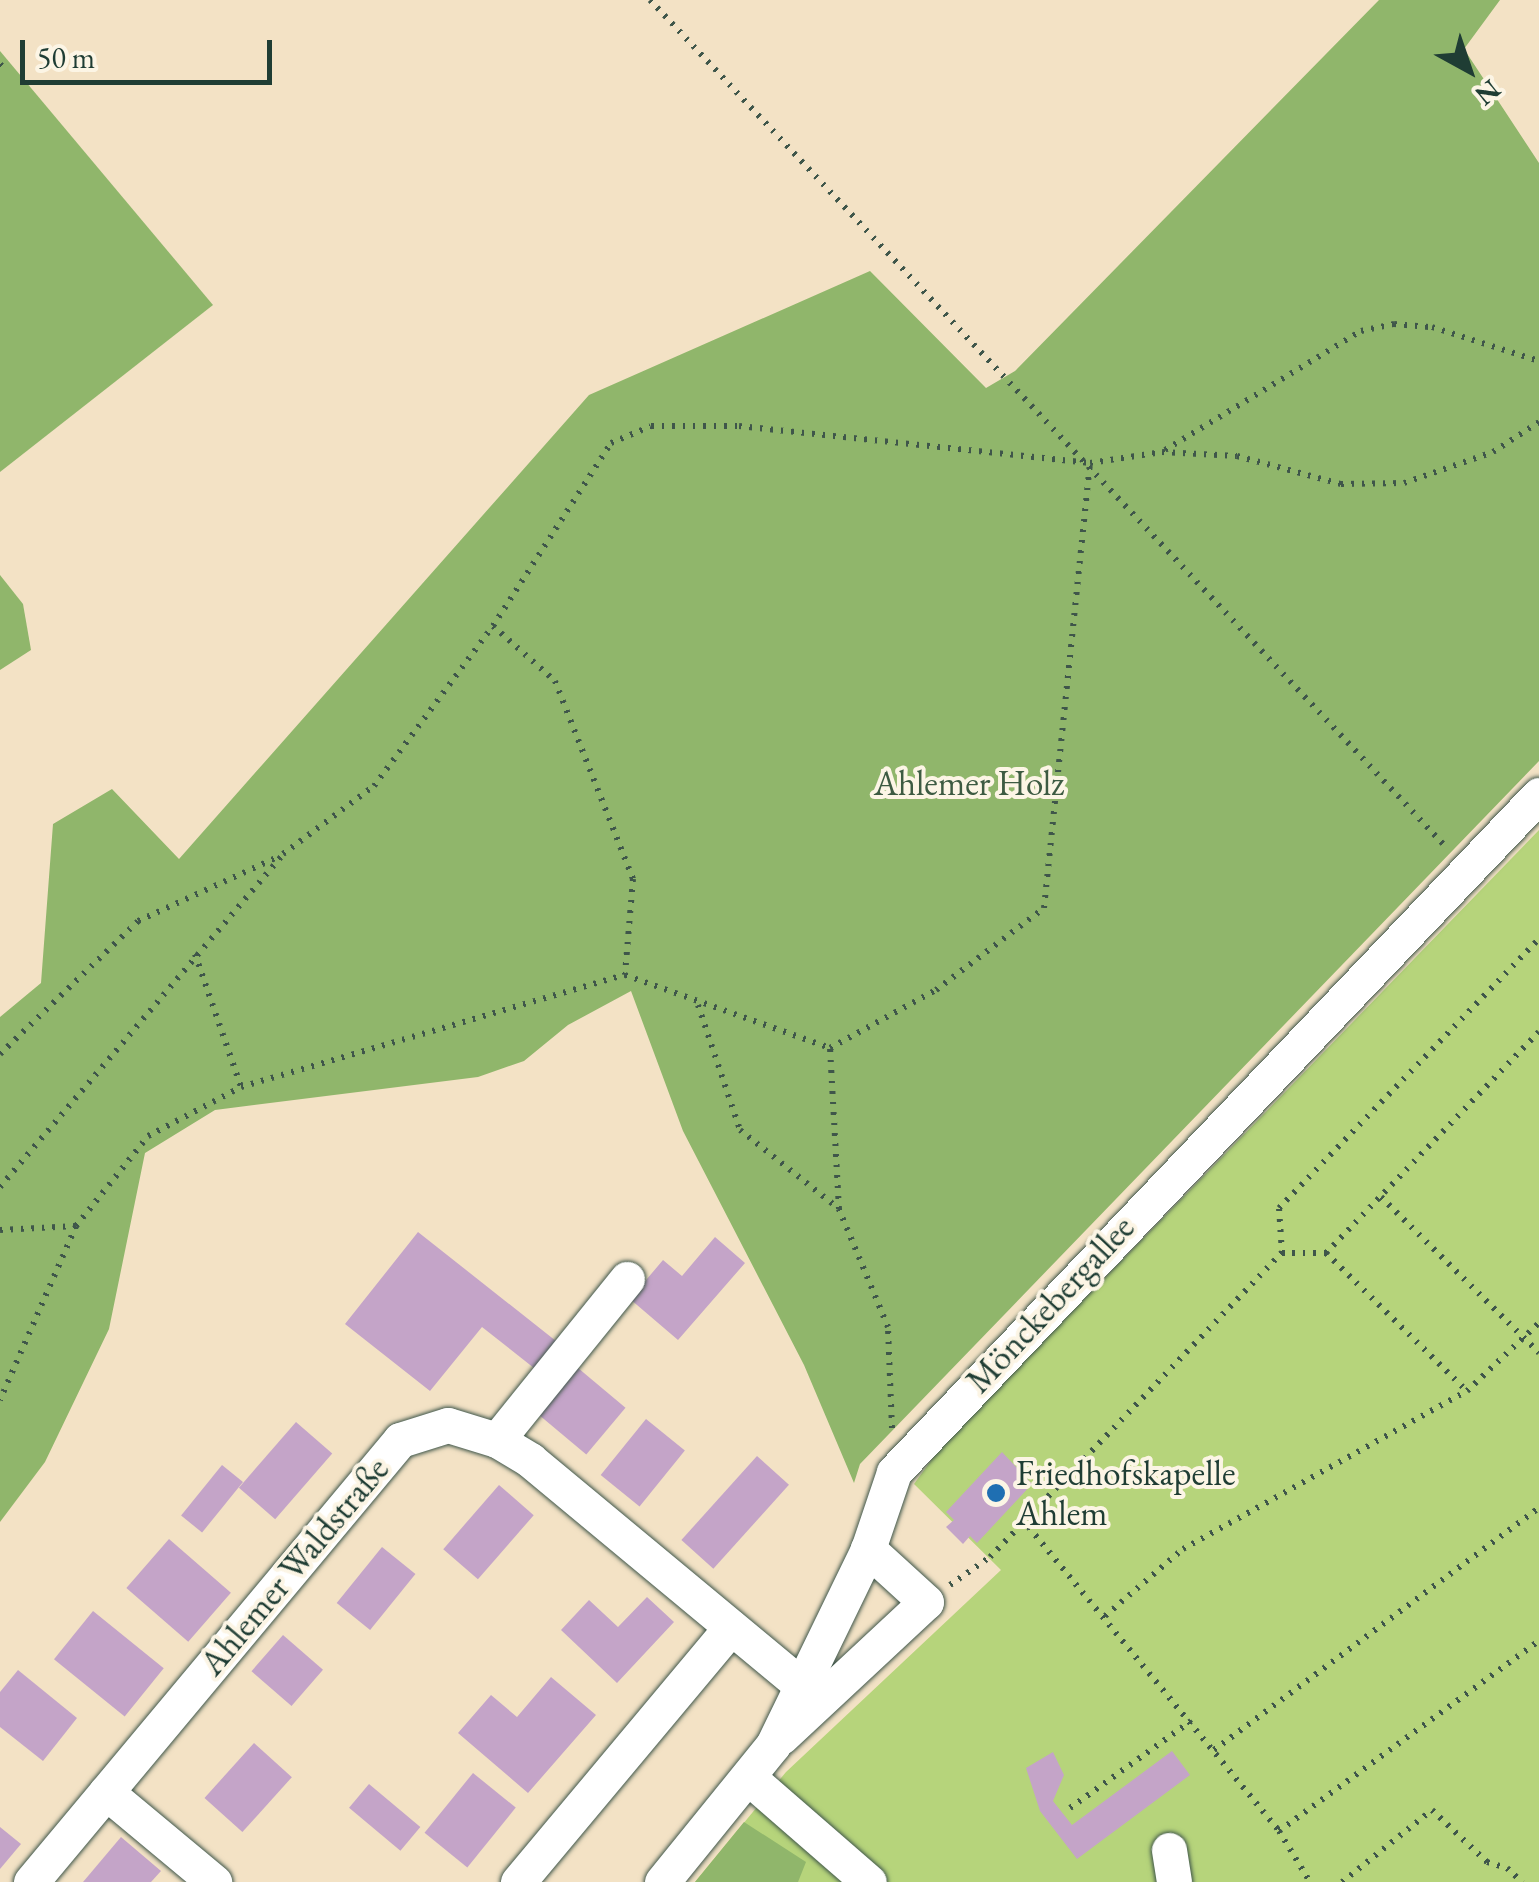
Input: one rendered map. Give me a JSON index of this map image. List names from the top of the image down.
{
  "streets": {
    "street": ["Mönckebergallee", "Ahlemer Waldstraße"]
  },
  "crossings": [
    ["Mönckebergallee", "Ahlemer Waldstraße"]
  ],
  "parks": ["Ahlemer Holz"],
  "places": ["Friedhofskapelle Ahlem"],
  "scale_bar": "50 m",
  "north": "bottom right"
}
